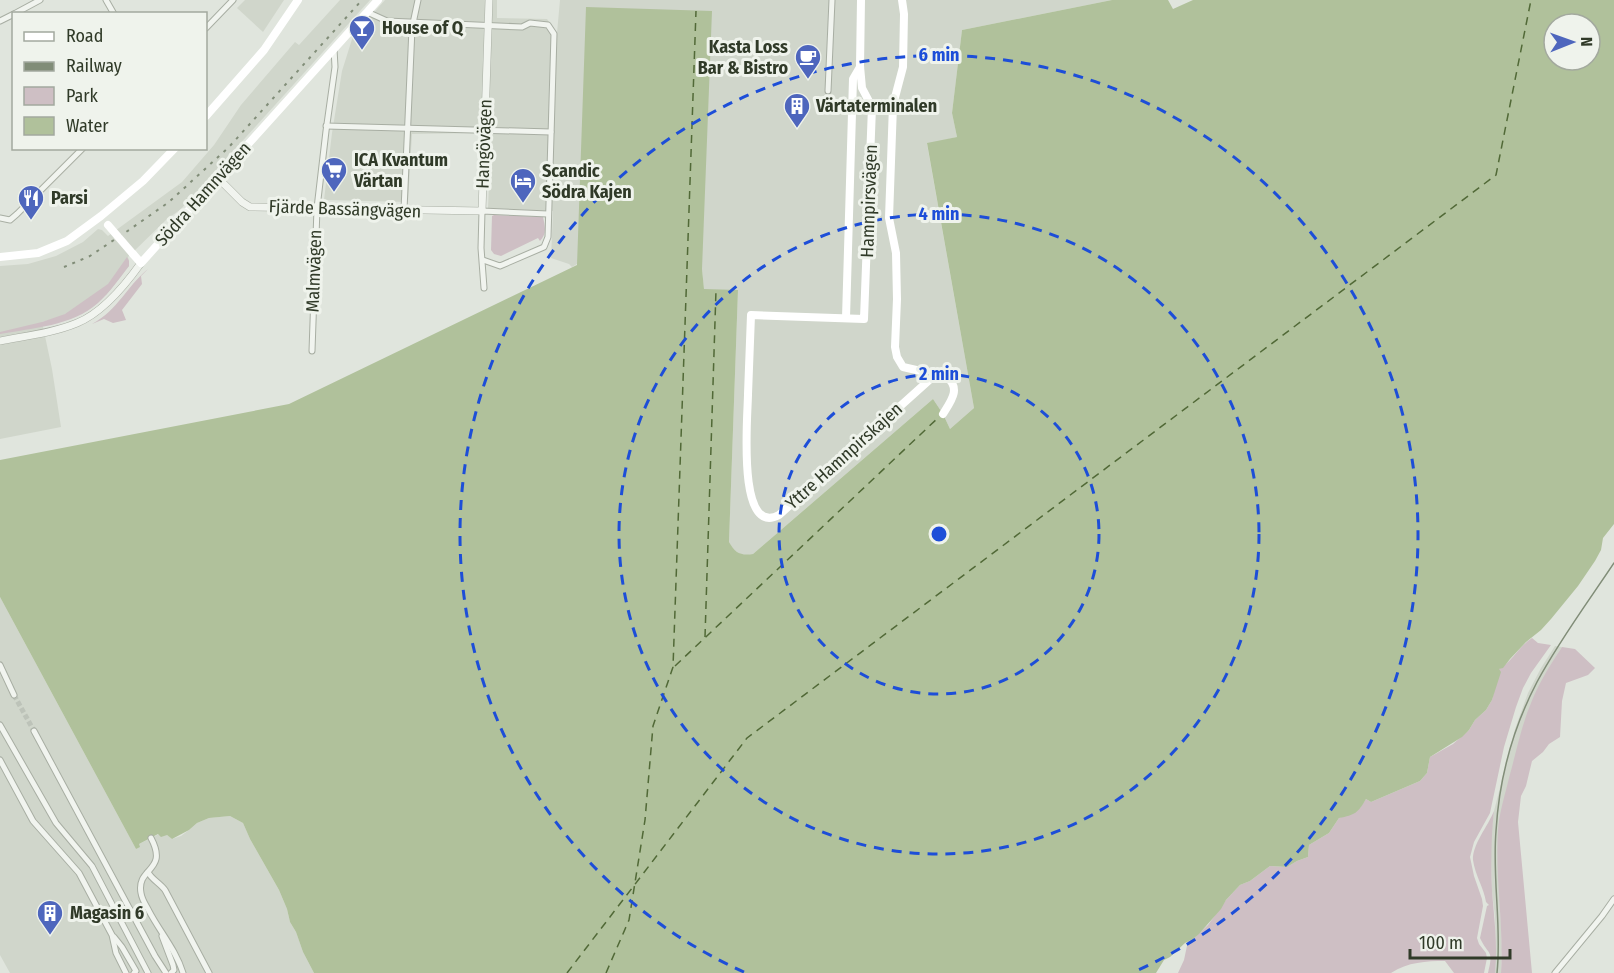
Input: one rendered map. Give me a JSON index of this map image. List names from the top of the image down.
{
  "streets": {
    "main road": ["Södra Hamnvägen", "Hamnpirsvägen", "Yttre Hamnpirskajen"],
    "street": ["Hangövägen", "Fjärde Bassängvägen", "Malmvägen"]
  },
  "crossings": [
    ["Hangövägen", "Fjärde Bassängvägen"],
    ["Södra Hamnvägen", "Fjärde Bassängvägen"],
    ["Södra Hamnvägen", "Malmvägen"],
    ["Hamnpirsvägen", "Yttre Hamnpirskajen"],
    ["Fjärde Bassängvägen", "Malmvägen"]
  ],
  "places": {
    "bar": ["House of Q"],
    "cafe": ["Kasta Loss Bar & Bistro"],
    "building": ["Värtaterminalen", "Magasin 6"],
    "supermarket": ["ICA Kvantum Värtan"],
    "hotel": ["Scandic Södra Kajen"],
    "restaurant": ["Parsi"]
  },
  "legend": [
    "Road",
    "Railway",
    "Park",
    "Water"
  ],
  "scale_bar": "100 m",
  "north": "right",
  "rings": ["6 min", "4 min", "2 min"]
}
